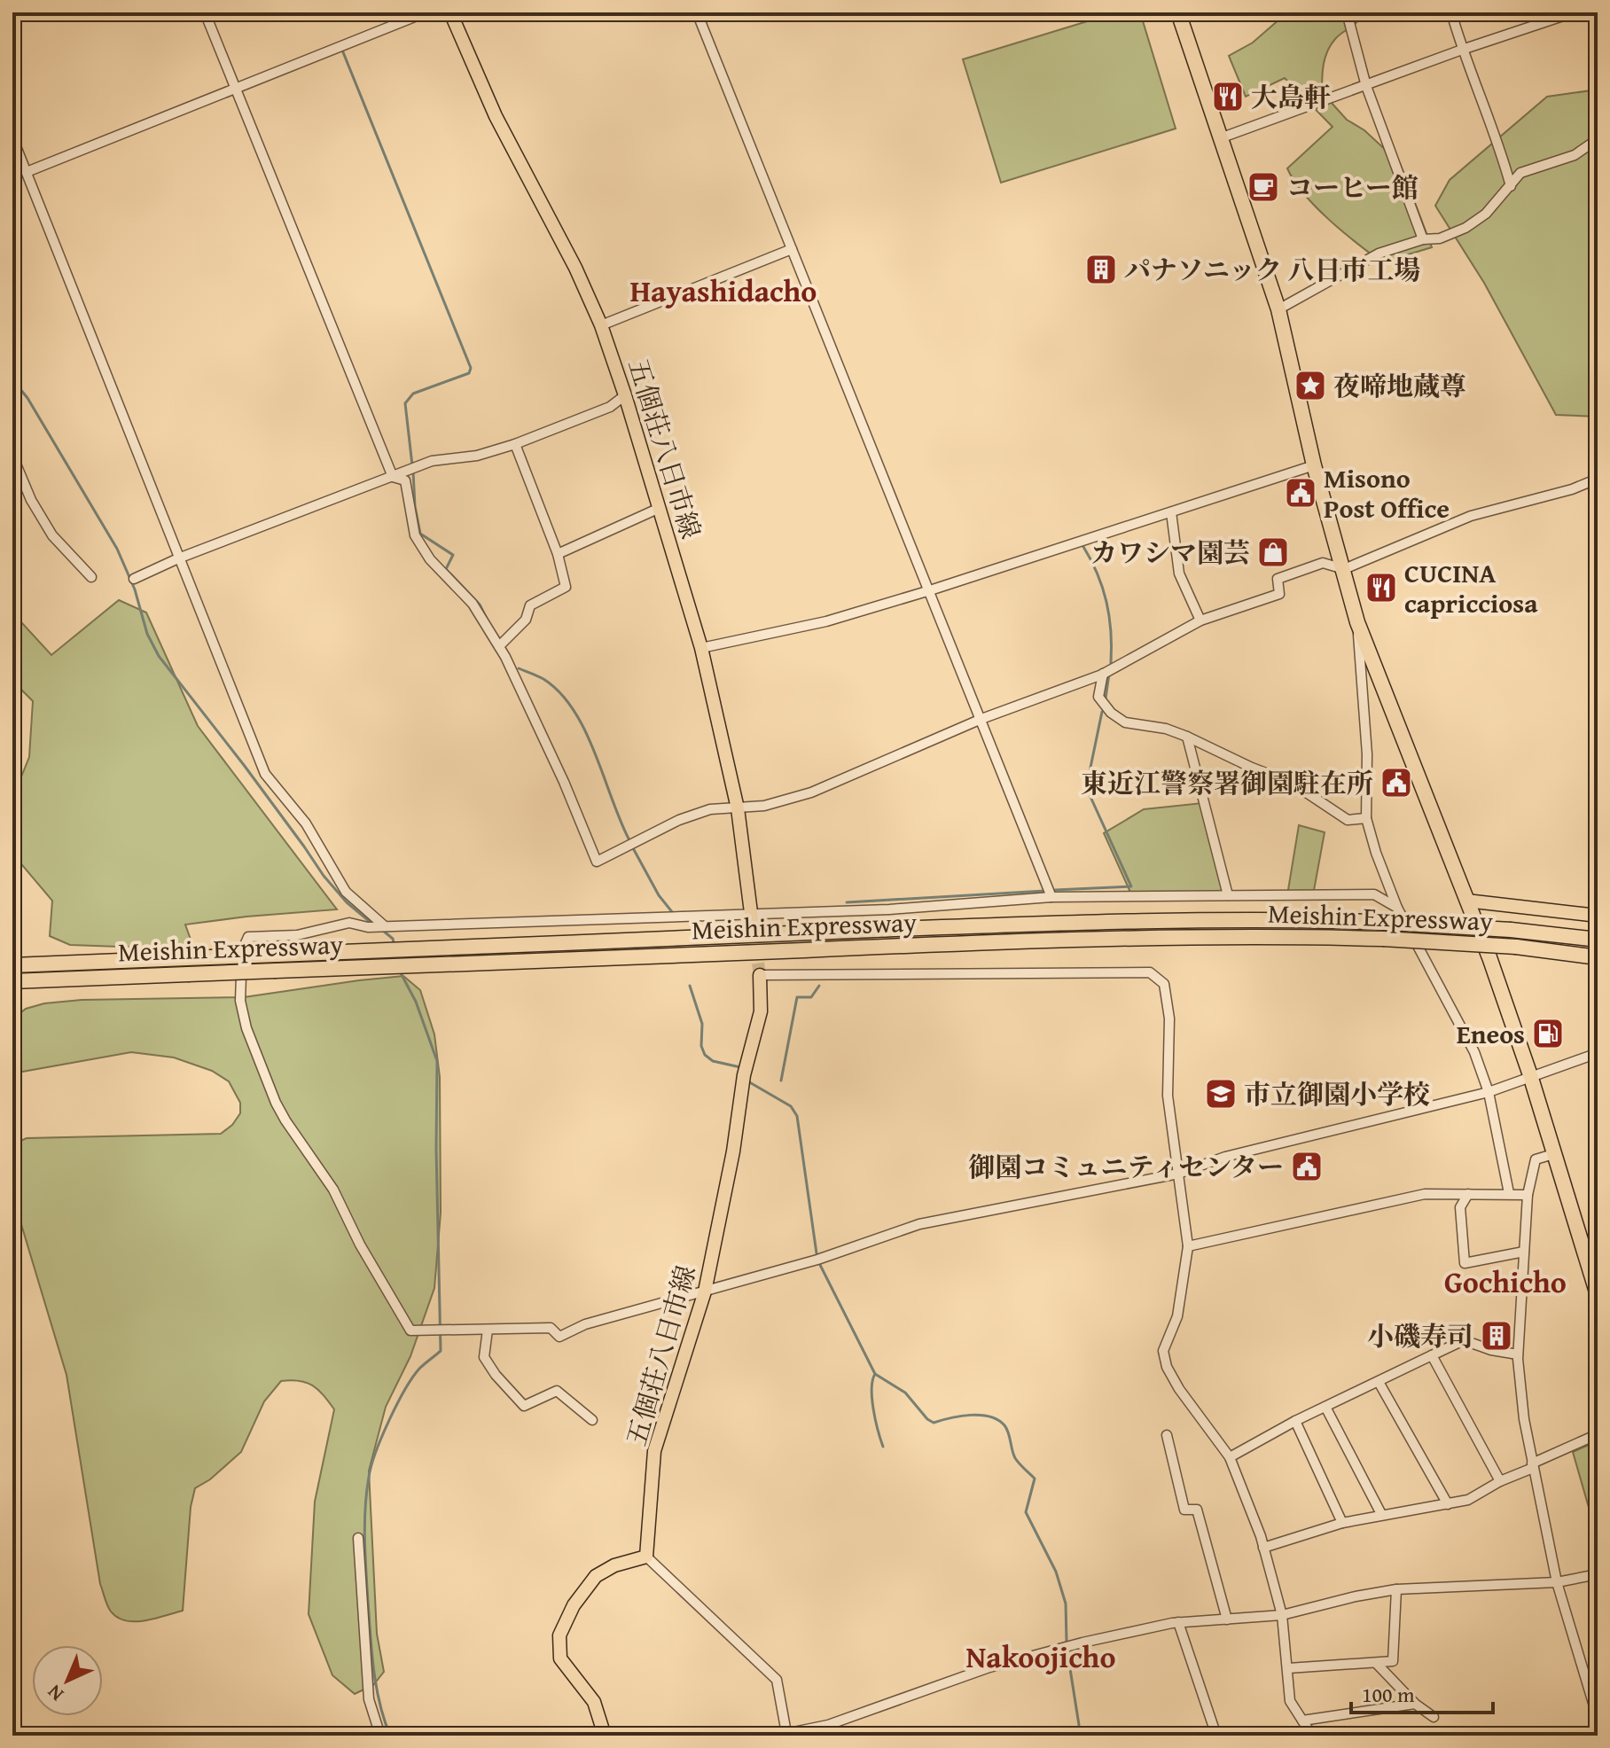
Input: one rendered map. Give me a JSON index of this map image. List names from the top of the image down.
{
  "streets": {
    "highway": ["Meishin Expressway"],
    "main road": ["五個荘八日市線"]
  },
  "districts": ["Hayashidacho", "Gochicho", "Nakoojicho"],
  "places": {
    "restaurant": ["大島軒", "CUCINA capricciosa"],
    "cafe": ["コーヒー館"],
    "building": ["パナソニック 八日市工場", "小磯寿司"],
    "place": ["夜啼地蔵尊"],
    "public building": ["Misono Post Office", "東近江警察署御園駐在所", "御園コミュニティセンター"],
    "shop": ["カワシマ園芸"],
    "fuel station": ["Eneos"],
    "school or university": ["市立御園小学校"]
  },
  "scale_bar": "100 m",
  "north": "bottom left"
}
